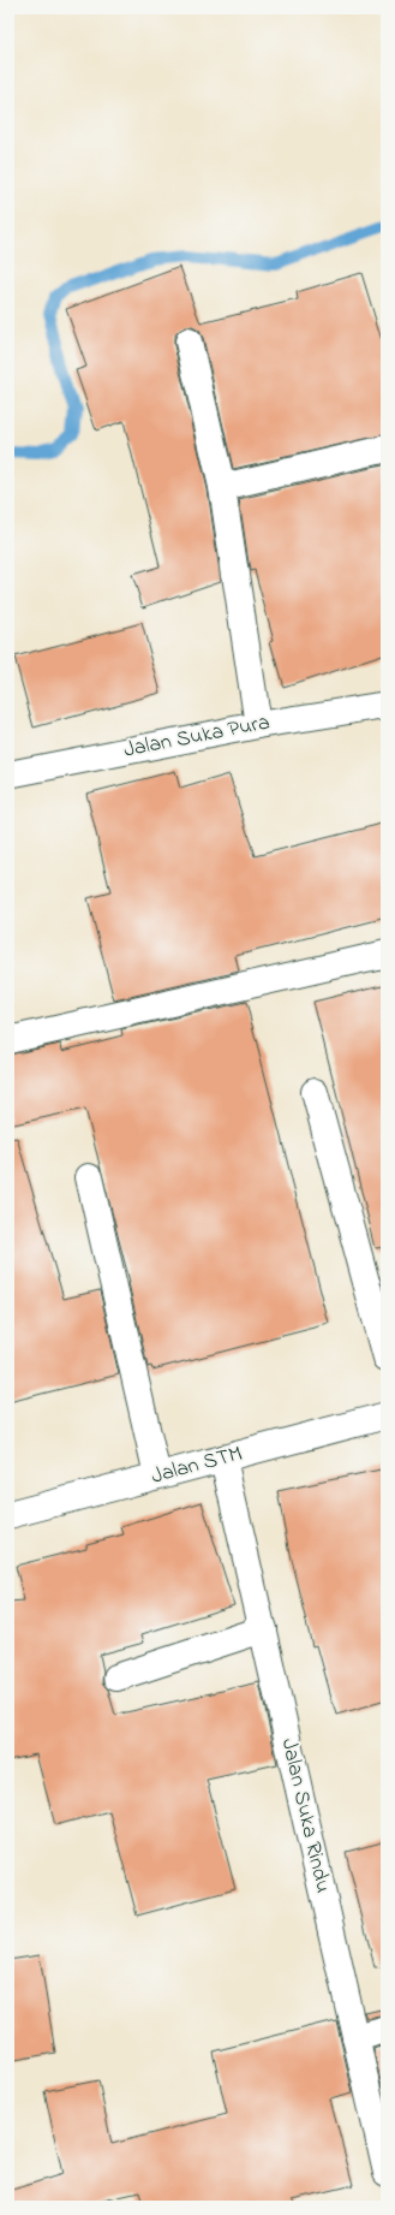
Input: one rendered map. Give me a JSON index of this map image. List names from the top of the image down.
{
  "streets": {
    "street": ["Jalan Suka Pura", "Jalan STM", "Jalan Suka Rindu"]
  },
  "crossings": [
    ["Jalan STM", "Jalan Suka Rindu"]
  ]
}
